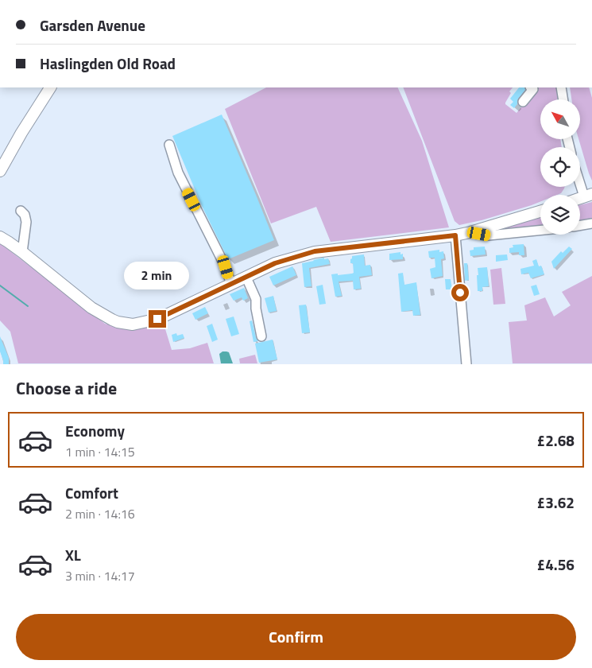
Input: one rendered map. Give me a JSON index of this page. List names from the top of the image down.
{
  "north": "top left",
  "page": {
    "banner": ["Garsden Avenue", "Haslingden Old Road"],
    "bubble": "2 min",
    "heading": "Choose a ride",
    "list": [
      {
        "name": "Economy",
        "note": "1 min · 14:15",
        "value": "£2.68"
      },
      {
        "name": "Comfort",
        "note": "2 min · 14:16",
        "value": "£3.62"
      },
      {
        "name": "XL",
        "note": "3 min · 14:17",
        "value": "£4.56"
      }
    ],
    "buttons": "Confirm"
  }
}
